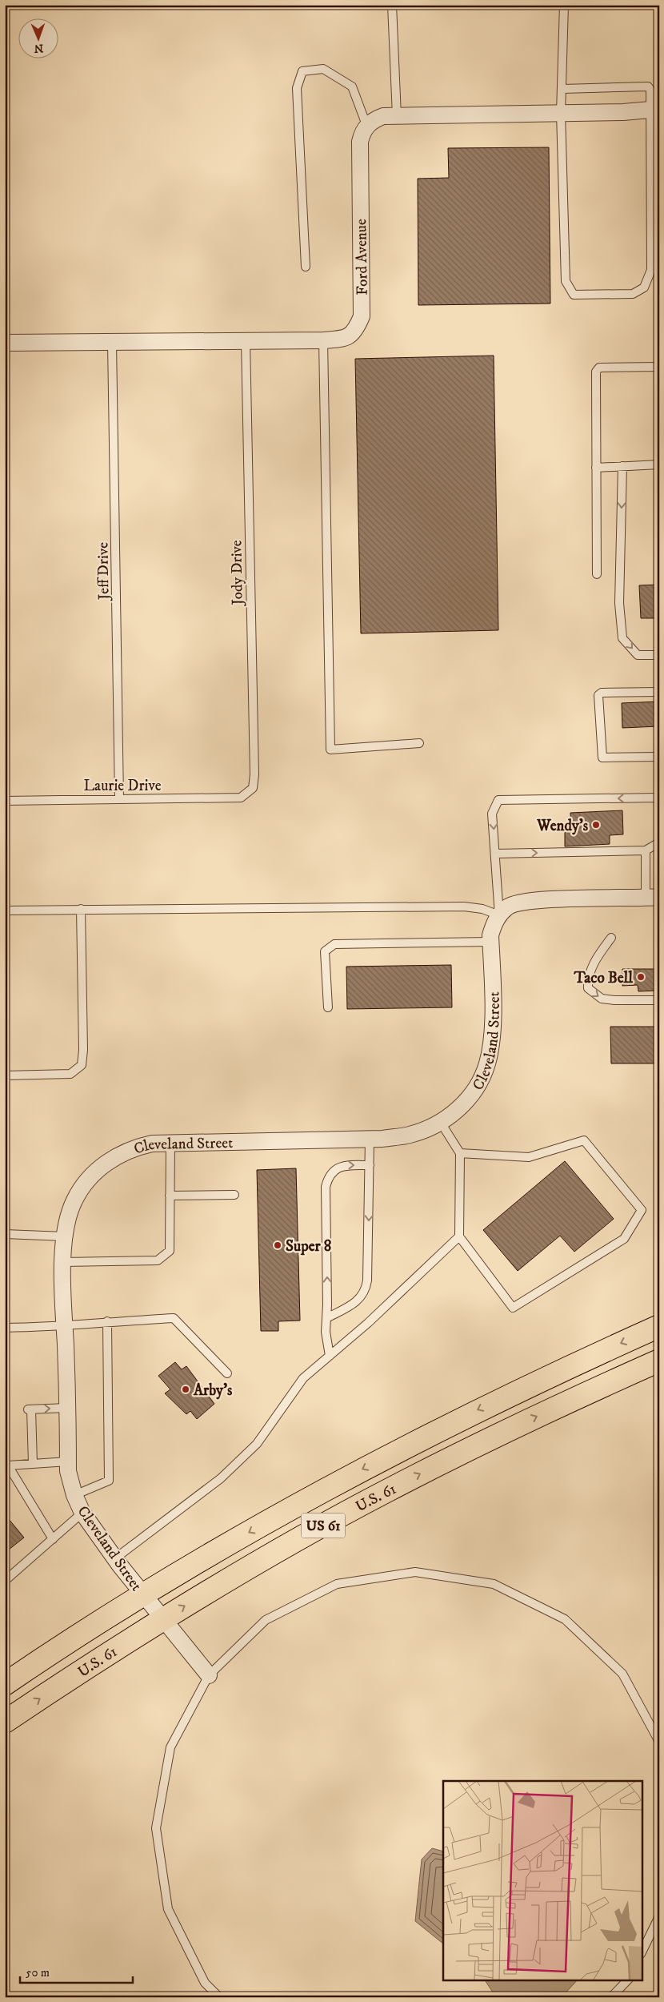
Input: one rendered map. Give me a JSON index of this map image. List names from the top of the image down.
{
  "streets": {
    "highway": ["U.S. 61", "US 61"],
    "street": ["Ford Avenue", "Cleveland Street"],
    "lane": ["Jeff Drive", "Jody Drive", "Laurie Drive"]
  },
  "crossings": [
    ["Ford Avenue", "Jeff Drive"],
    ["Ford Avenue", "Jody Drive"],
    ["Jeff Drive", "Laurie Drive"],
    ["Jody Drive", "Laurie Drive"],
    ["Cleveland Street", "U.S. 61"]
  ],
  "places": [
    "Wendy's",
    "Taco Bell",
    "Super 8",
    "Arby's"
  ],
  "scale_bar": "50 m",
  "north": "bottom"
}
